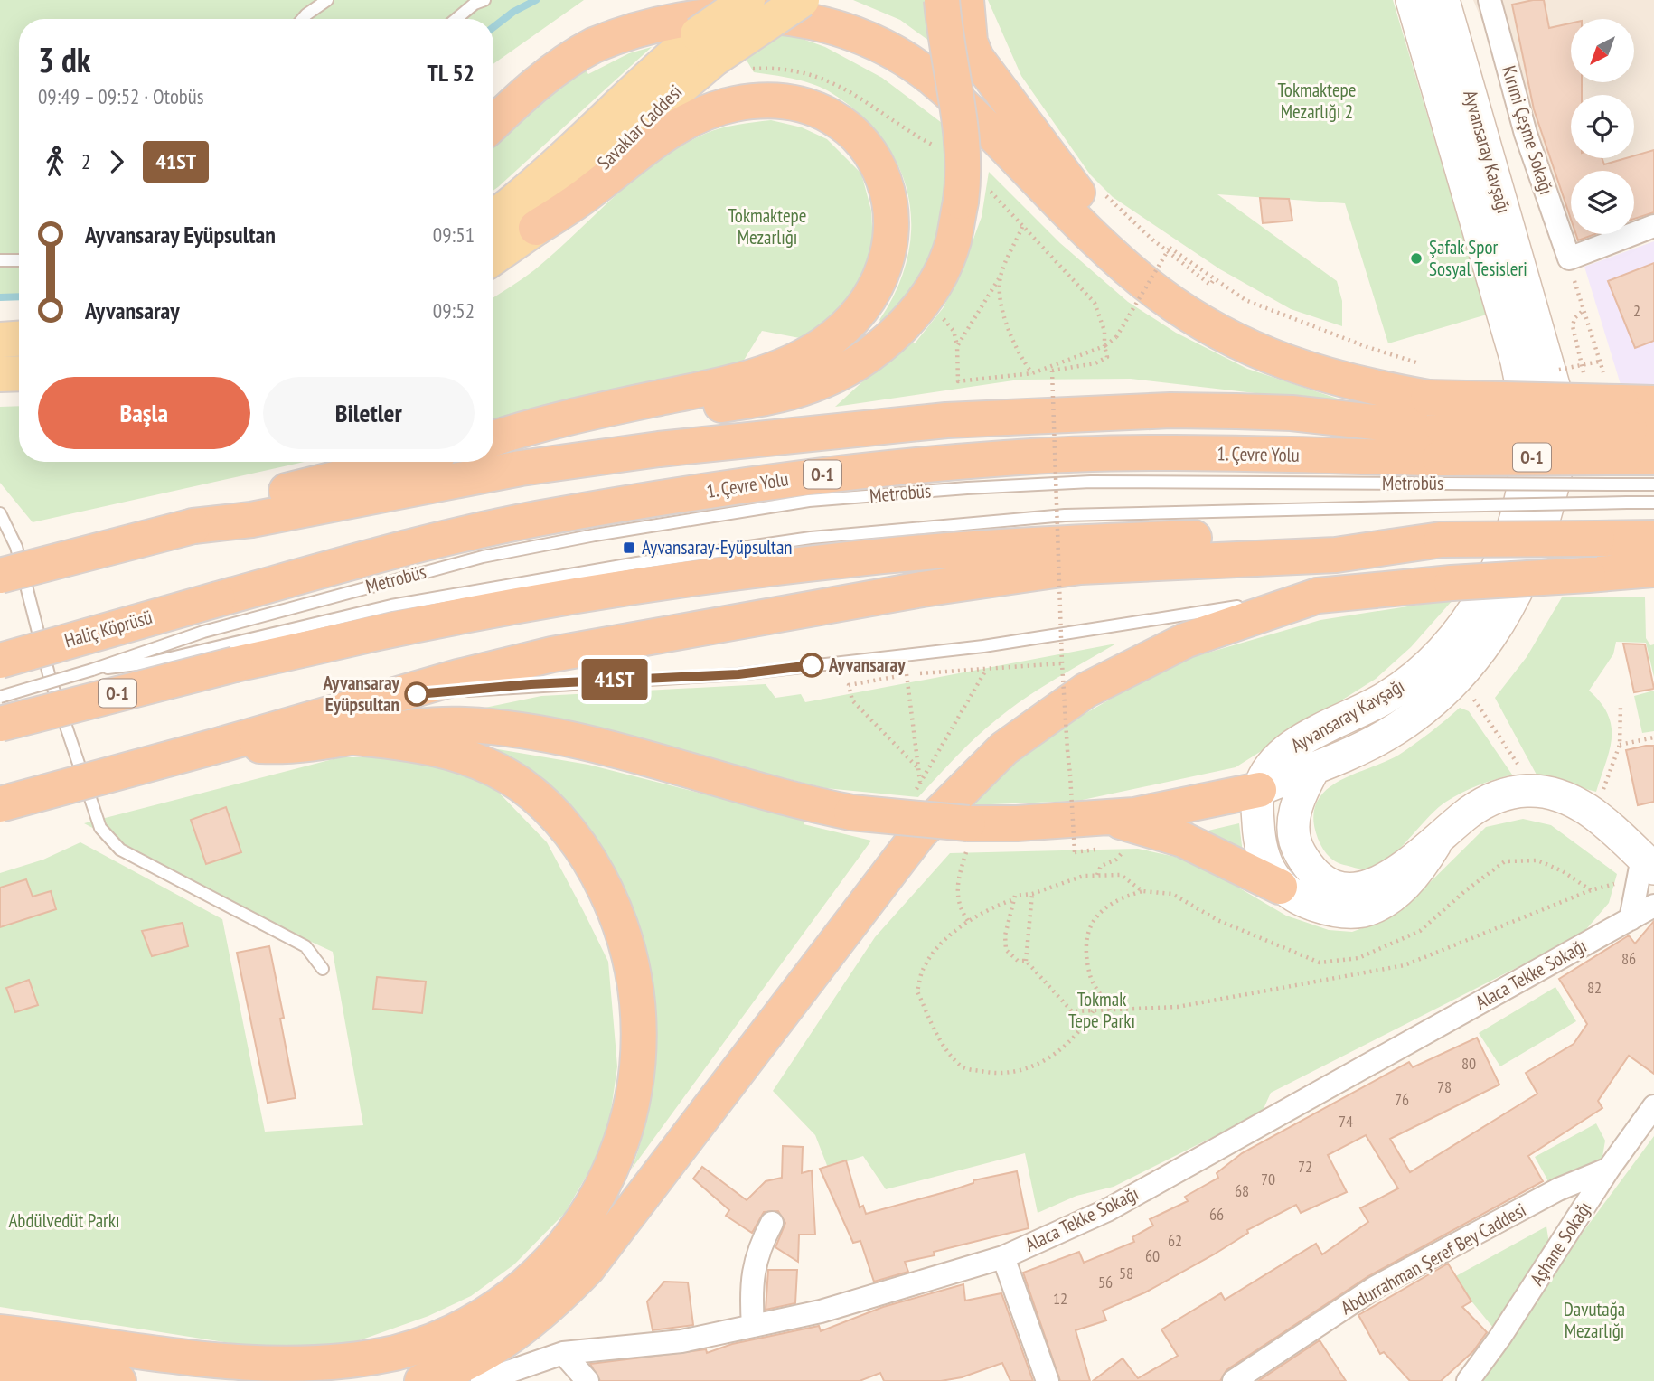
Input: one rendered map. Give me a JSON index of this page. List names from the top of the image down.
{
  "streets": {
    "highway": ["1. Çevre Yolu", "O-1", "Haliç Köprüsü"],
    "main road": ["Savaklar Caddesi", "Ayvansaray Kavşağı"],
    "street": [
      "Kırımi Çeşme Sokağı",
      "Alaca Tekke Sokağı",
      "Aşhane Sokağı",
      "Abdurrahman Şeref Bey Caddesi"
    ],
    "lane": ["Metrobüs"]
  },
  "crossings": [
    ["1. Çevre Yolu", "O-1"],
    ["1. Çevre Yolu", "Metrobüs"],
    ["1. Çevre Yolu", "Haliç Köprüsü"],
    ["O-1", "Metrobüs"],
    ["Aşhane Sokağı", "Abdurrahman Şeref Bey Caddesi"]
  ],
  "parks": [
    "Tokmaktepe Mezarlığı 2",
    "Tokmaktepe Mezarlığı",
    "Tokmak Tepe Parkı",
    "Abdülvedüt Parkı",
    "Davutağa Mezarlığı"
  ],
  "places": {
    "other": ["Şafak Spor Sosyal Tesisleri", "Ayvansaray", "Ayvansaray Eyüpsultan"],
    "transit": ["Ayvansaray-Eyüpsultan"]
  },
  "lines": ["bus line 41ST"],
  "house_numbers": [
    "2",
    "86",
    "82",
    "80",
    "78",
    "76",
    "74",
    "72",
    "70",
    "68",
    "66",
    "62",
    "60",
    "58",
    "56",
    "12"
  ],
  "north": "bottom left",
  "page": {
    "on_map": "41ST",
    "heading": ["3 dk", "09:49 – 09:52 · Otobüs", "TL 52"],
    "legs": ["2", "41ST"],
    "list": [
      {
        "name": "Ayvansaray Eyüpsultan",
        "value": "09:51"
      },
      {
        "name": "Ayvansaray",
        "value": "09:52"
      }
    ],
    "buttons": ["Başla", "Biletler"]
  }
}
